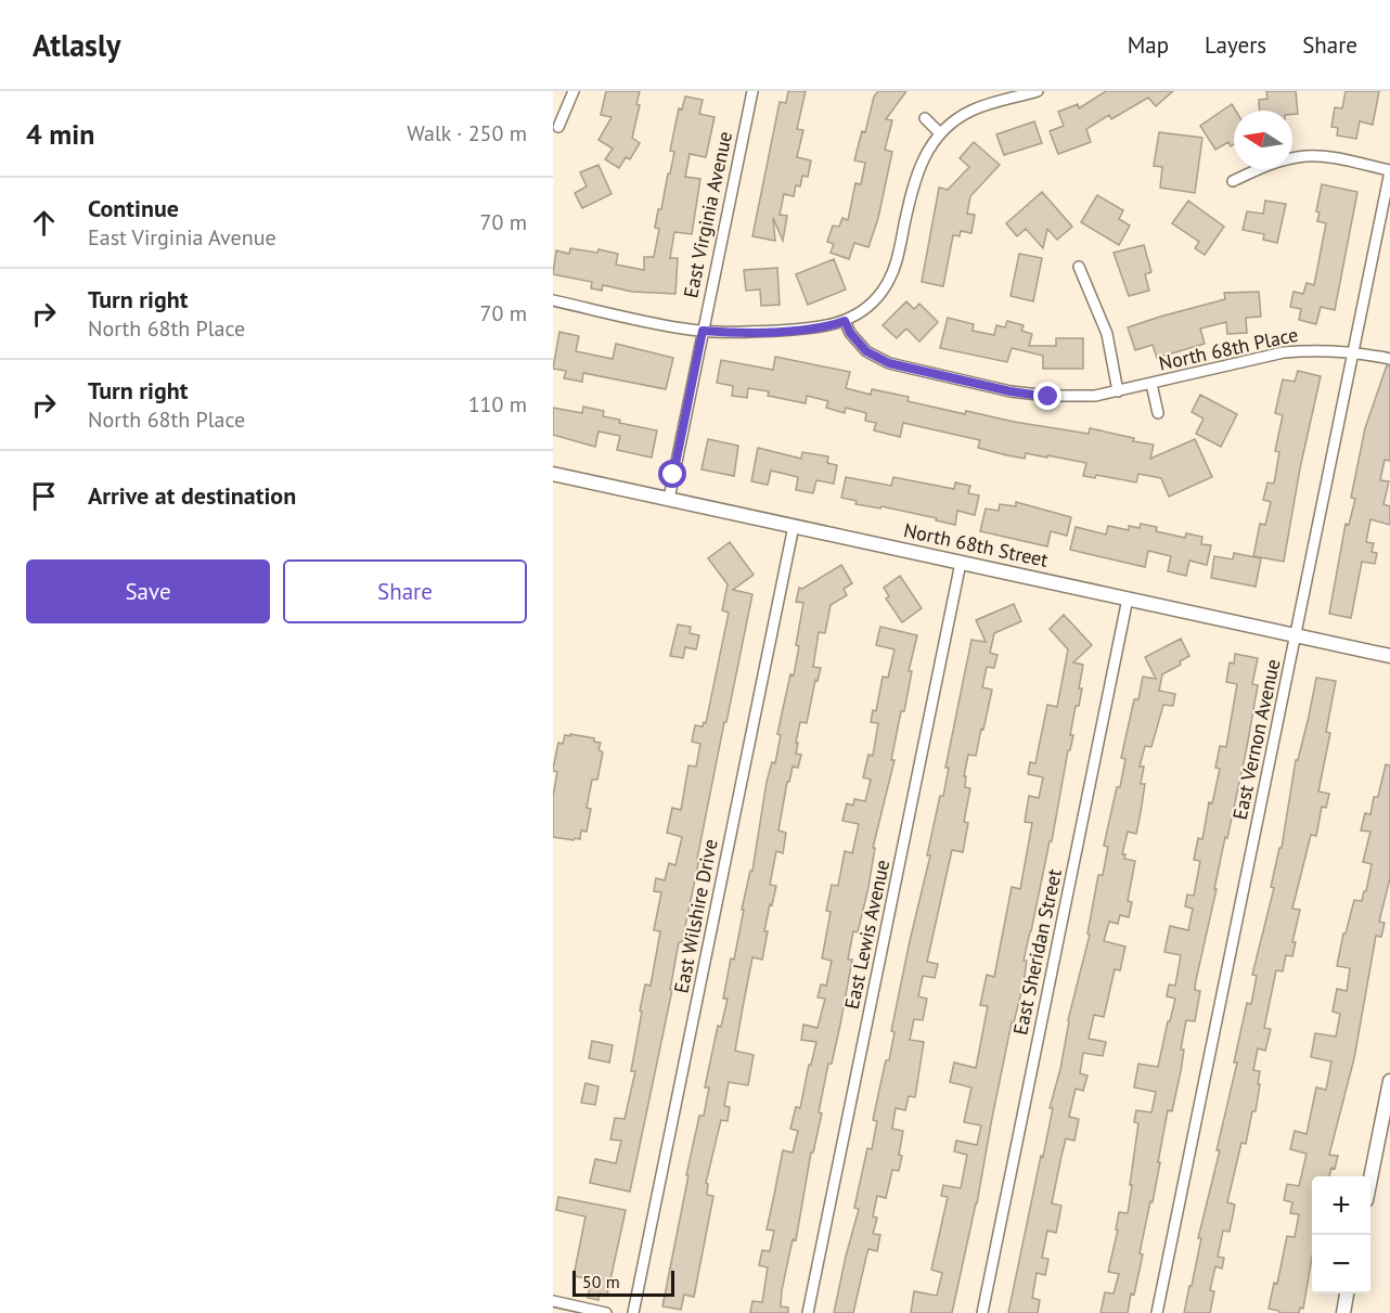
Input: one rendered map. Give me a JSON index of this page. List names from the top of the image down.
{
  "streets": {
    "street": [
      "East Virginia Avenue",
      "North 68th Place",
      "North 68th Street",
      "East Vernon Avenue",
      "East Wilshire Drive",
      "East Lewis Avenue",
      "East Sheridan Street"
    ]
  },
  "crossings": [
    ["East Virginia Avenue", "North 68th Street"],
    ["North 68th Place", "East Vernon Avenue"],
    ["North 68th Street", "East Vernon Avenue"],
    ["North 68th Street", "East Wilshire Drive"],
    ["North 68th Street", "East Lewis Avenue"],
    ["North 68th Street", "East Sheridan Street"]
  ],
  "scale_bar": "50 m",
  "north": "left",
  "page": {
    "header": "Atlasly",
    "nav": ["Map", "Layers", "Share"],
    "heading": ["4 min", "Walk · 250 m"],
    "list": [
      ["Continue", "East Virginia Avenue", "70 m"],
      ["Turn right", "North 68th Place", "70 m"],
      ["Turn right", "North 68th Place", "110 m"],
      "Arrive at destination"
    ],
    "buttons": ["Save", "Share"],
    "map_buttons": ["+", "−"],
    "scale": "50 m"
  }
}
